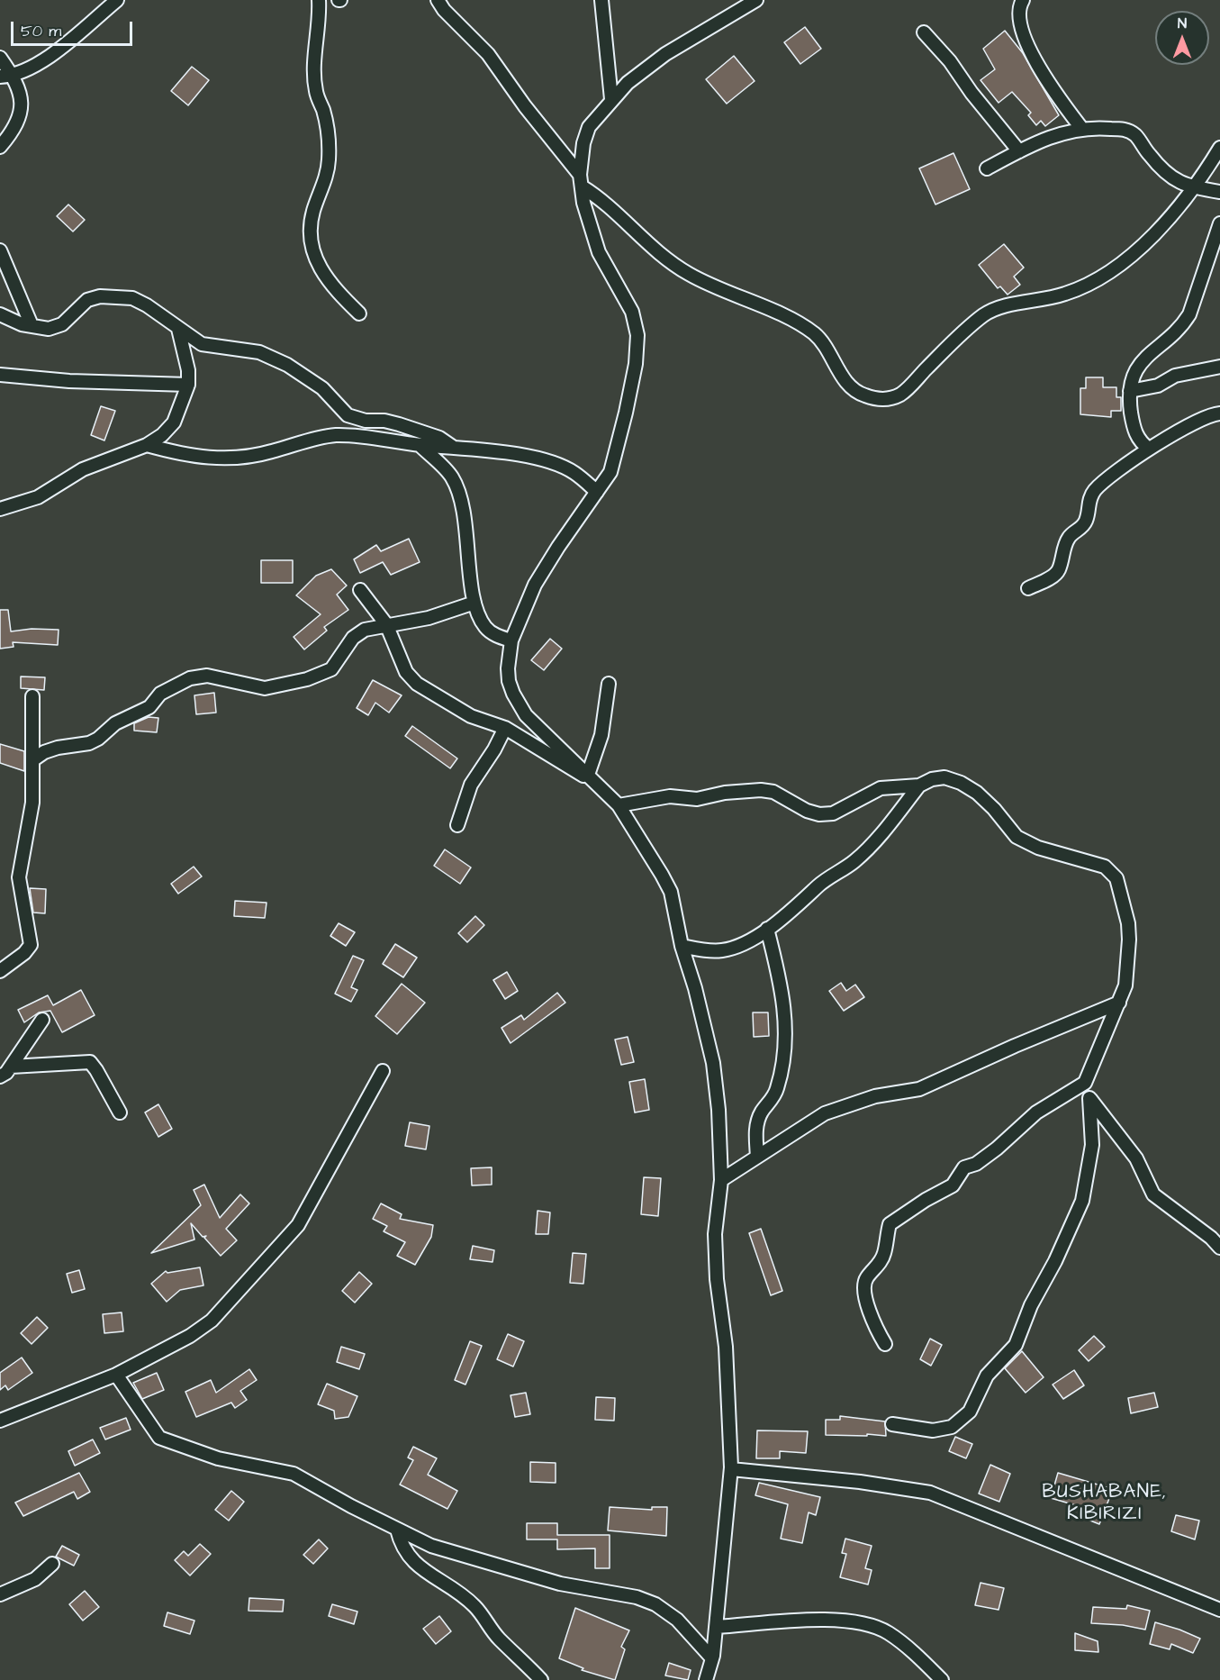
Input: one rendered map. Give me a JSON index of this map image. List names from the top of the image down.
{
  "districts": ["BUSHABANE, KIBIRIZI"],
  "scale_bar": "50 m",
  "north": "top"
}
